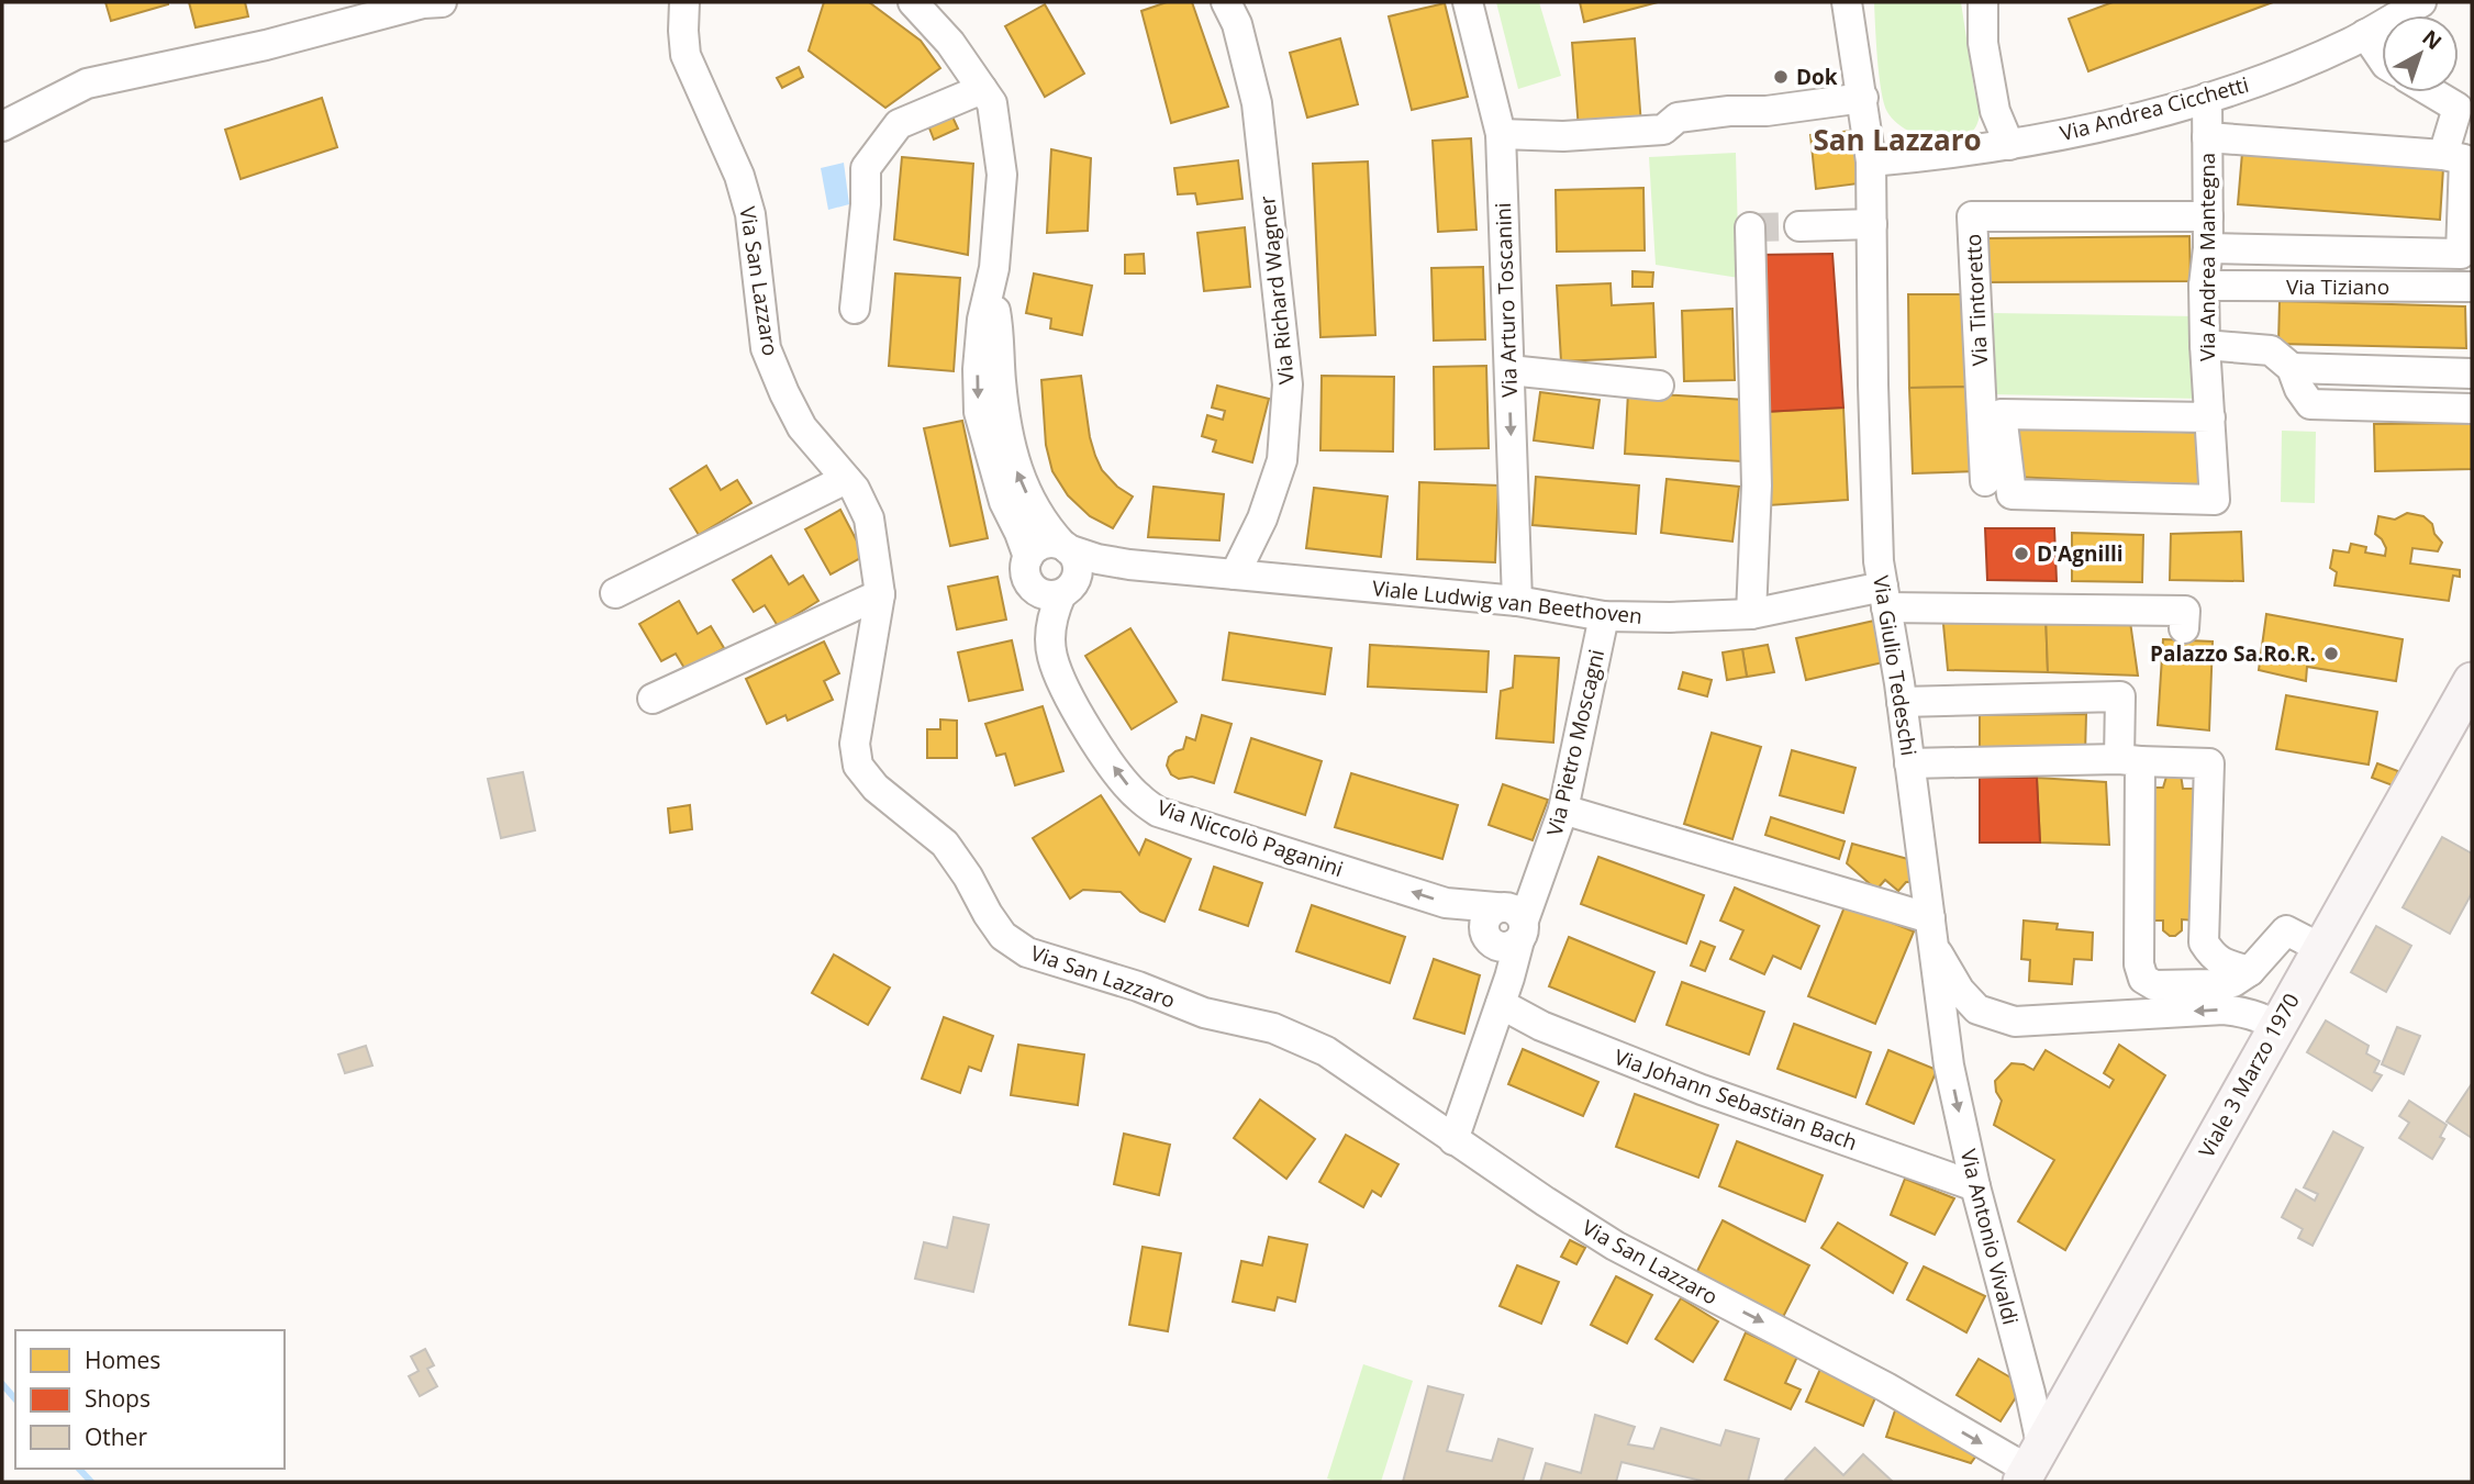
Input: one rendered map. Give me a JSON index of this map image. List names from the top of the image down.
{
  "streets": {
    "main road": ["Viale 3 Marzo 1970"],
    "street": [
      "Via Andrea Cicchetti",
      "Via Andrea Mantegna",
      "Via San Lazzaro",
      "Via Tiziano",
      "Via Richard Wagner",
      "Via Arturo Toscanini",
      "Via Tintoretto",
      "Viale Ludwig van Beethoven",
      "Via Giulio Tedeschi",
      "Via Pietro Moscagni",
      "Via Niccolò Paganini",
      "Via Johann Sebastian Bach",
      "Via Antonio Vivaldi"
    ]
  },
  "crossings": [
    ["Via Andrea Cicchetti", "Via Andrea Mantegna"],
    ["Via Andrea Cicchetti", "Via Giulio Tedeschi"],
    ["Via Andrea Mantegna", "Via Tiziano"],
    ["Via Andrea Mantegna", "Via Tintoretto"],
    ["Via San Lazzaro", "Viale 3 Marzo 1970"],
    ["Via San Lazzaro", "Via Antonio Vivaldi"],
    ["Via Richard Wagner", "Viale Ludwig van Beethoven"],
    ["Via Arturo Toscanini", "Viale Ludwig van Beethoven"],
    ["Viale Ludwig van Beethoven", "Via Giulio Tedeschi"],
    ["Viale Ludwig van Beethoven", "Via Pietro Moscagni"],
    ["Viale Ludwig van Beethoven", "Via Niccolò Paganini"],
    ["Via Giulio Tedeschi", "Via Antonio Vivaldi"],
    ["Via Pietro Moscagni", "Via Niccolò Paganini"],
    ["Viale 3 Marzo 1970", "Via Antonio Vivaldi"],
    ["Via Johann Sebastian Bach", "Via Antonio Vivaldi"]
  ],
  "one_way": ["Via Niccolò Paganini"],
  "districts": ["San Lazzaro"],
  "places": ["Dok", "D'Agnilli", "Palazzo Sa.Ro.R."],
  "legend": ["Homes", "Shops", "Other"],
  "north": "top right"
}
